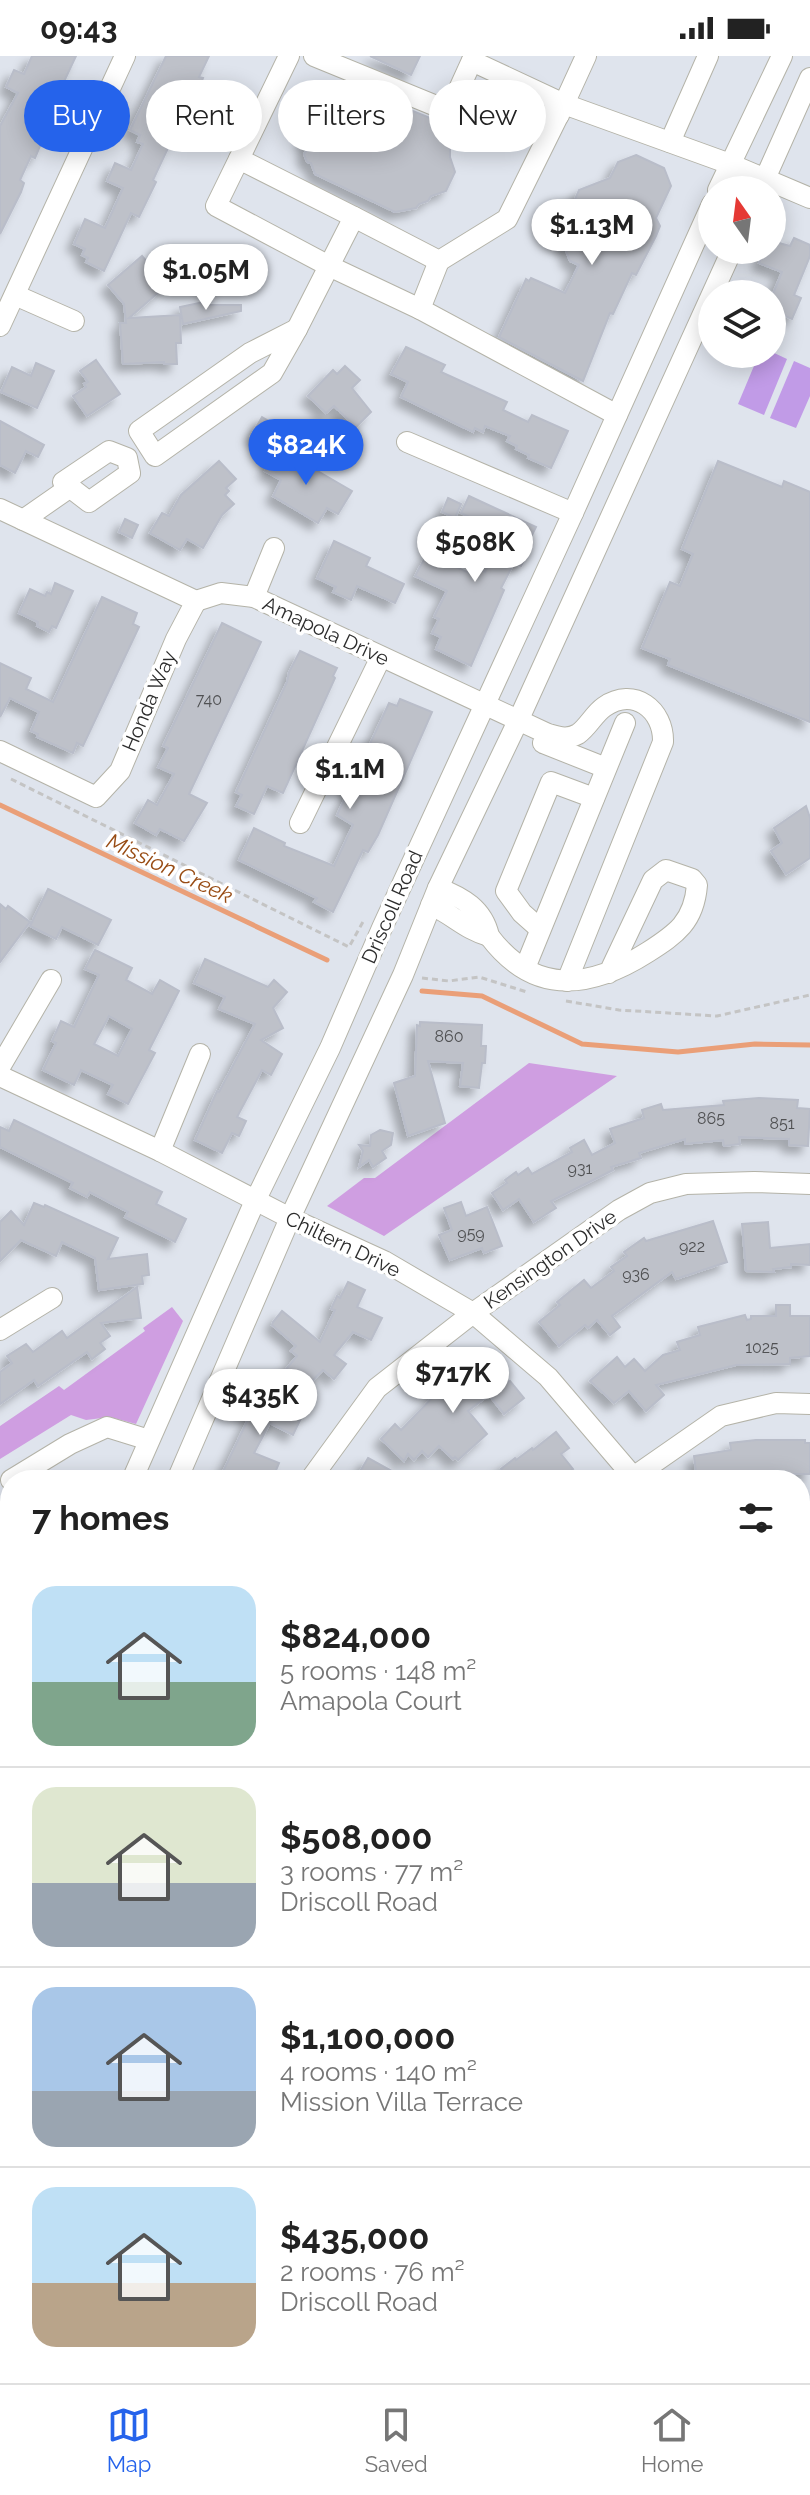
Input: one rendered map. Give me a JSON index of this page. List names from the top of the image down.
{
  "streets": {
    "street": [
      "Amapola Drive",
      "Honda Way",
      "Driscoll Road",
      "Chiltern Drive",
      "Kensington Drive"
    ]
  },
  "crossings": [
    ["Amapola Drive", "Honda Way"],
    ["Amapola Drive", "Driscoll Road"],
    ["Driscoll Road", "Chiltern Drive"],
    ["Chiltern Drive", "Kensington Drive"]
  ],
  "water": ["Mission Creek"],
  "house_numbers": [
    "740",
    "860",
    "865",
    "851",
    "931",
    "959",
    "922",
    "936",
    "1025"
  ],
  "north": "top",
  "page": {
    "status": "09:43",
    "chip": [
      "Buy",
      "Rent",
      "Filters",
      "New"
    ],
    "price": [
      "$1.13M",
      "$1.05M",
      "$824K",
      "$508K",
      "$1.1M",
      "$717K",
      "$435K"
    ],
    "heading": "7 homes",
    "list": [
      {
        "name": "$824,000",
        "note": "5 rooms · 148 m² · Amapola Court"
      },
      {
        "name": "$508,000",
        "note": "3 rooms · 77 m² · Driscoll Road"
      },
      {
        "name": "$1,100,000",
        "note": "4 rooms · 140 m² · Mission Villa Terrace"
      },
      {
        "name": "$435,000",
        "note": "2 rooms · 76 m² · Driscoll Road"
      }
    ],
    "tabs": ["Map", "Saved", "Home"]
  }
}
